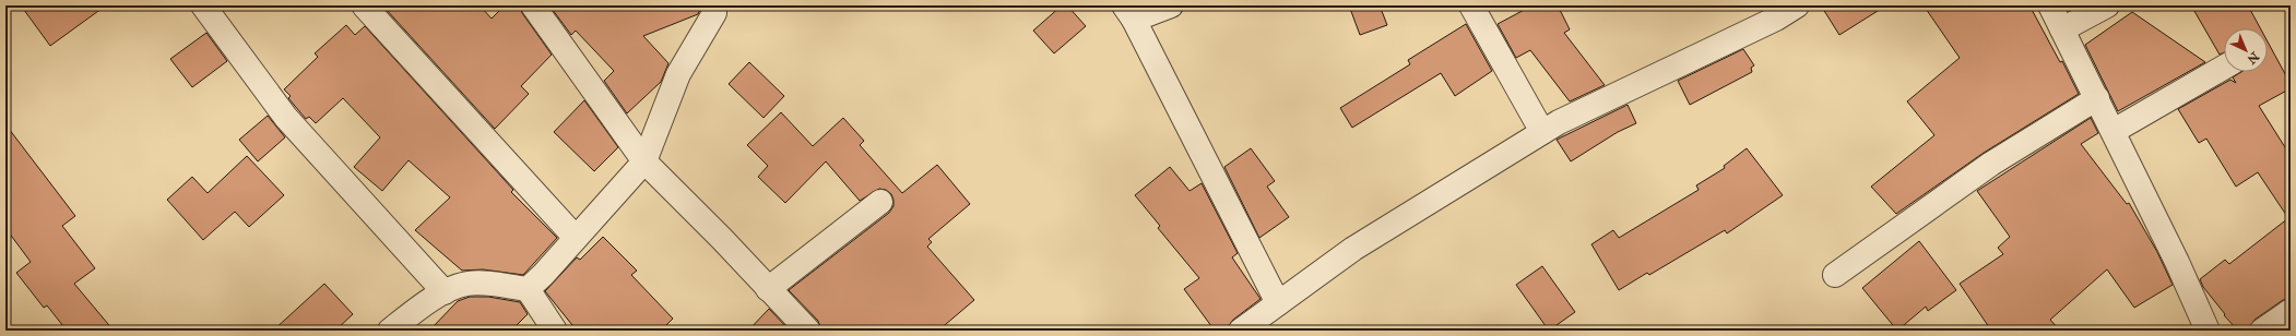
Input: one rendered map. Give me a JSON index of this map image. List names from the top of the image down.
{
  "north": "bottom right"
}
